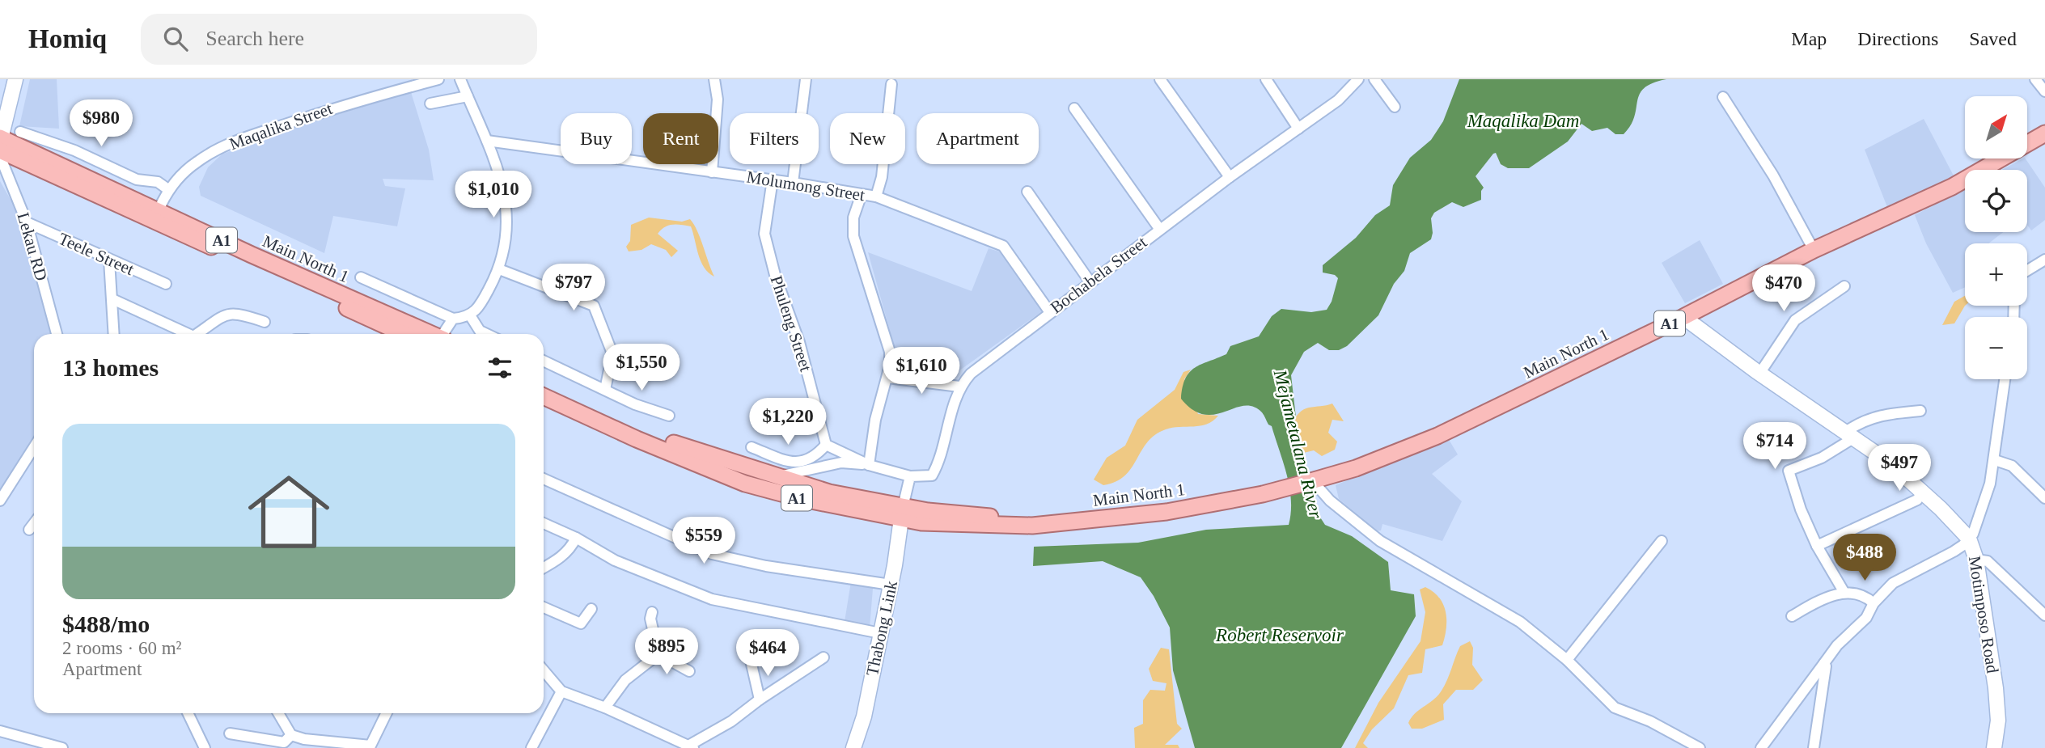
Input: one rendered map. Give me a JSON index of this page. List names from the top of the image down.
{
  "streets": {
    "main road": ["A1", "Main North 1"],
    "street": [
      "Maqalika Street",
      "Molumong Street",
      "Lekau RD",
      "Teele Street",
      "Bochabela Street",
      "Phuleng Street",
      "Motimposo Road",
      "Thabong Link"
    ]
  },
  "crossings": [
    ["Maqalika Street", "Main North 1"],
    ["Molumong Street", "Bochabela Street"],
    ["Molumong Street", "Phuleng Street"],
    ["Lekau RD", "Teele Street"],
    ["Main North 1", "Motimposo Road"],
    ["Main North 1", "Thabong Link"]
  ],
  "water": ["Maqalika Dam", "Mejametalana River", "Robert Reservoir"],
  "north": "top right",
  "page": {
    "header": "Homiq",
    "search": "Search here",
    "nav": ["Map", "Directions", "Saved"],
    "map_buttons": ["+", "−"],
    "price": [
      "$980",
      "$1,010",
      "$797",
      "$470",
      "$1,550",
      "$1,610",
      "$1,220",
      "$714",
      "$497",
      "$559",
      "$488",
      "$895",
      "$464"
    ],
    "chip": [
      "Buy",
      "Rent",
      "Filters",
      "New",
      "Apartment"
    ],
    "heading": "13 homes",
    "list": [
      {
        "name": "$488/mo",
        "note": "2 rooms · 60 m² · Apartment"
      }
    ]
  }
}
